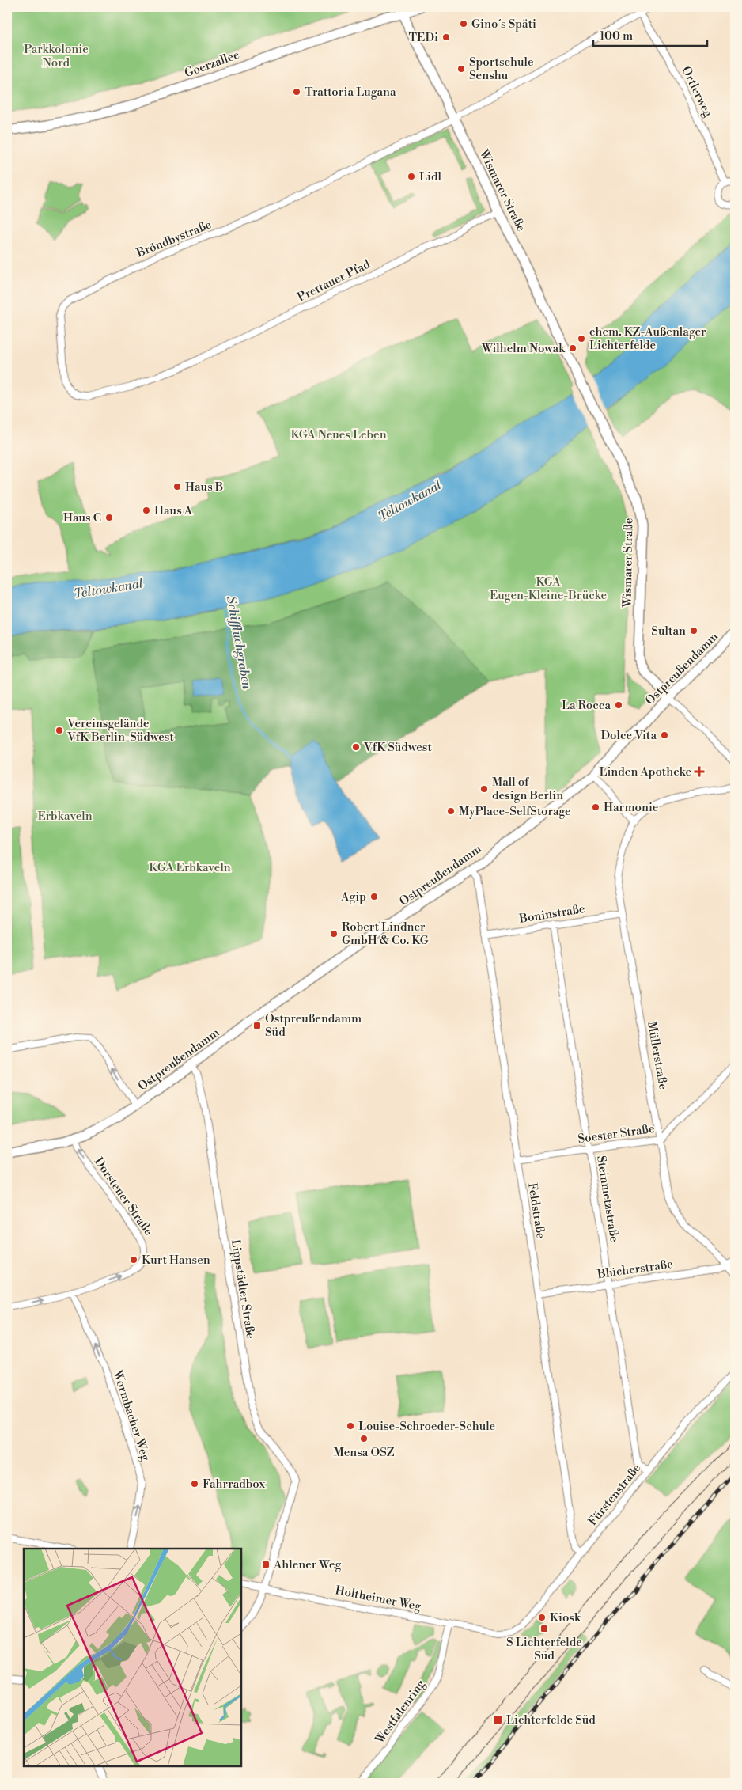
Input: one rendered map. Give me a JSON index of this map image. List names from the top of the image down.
{
  "streets": {
    "main road": ["Goerzallee", "Wismarer Straße", "Ostpreußendamm"],
    "street": [
      "Ortlerweg",
      "Bröndbystraße",
      "Prettauer Pfad",
      "Boninstraße",
      "Müllerstraße",
      "Soester Straße",
      "Dorstener Straße",
      "Steinmetzstraße",
      "Feldstraße",
      "Blücherstraße",
      "Lippstädter Straße",
      "Wormbacher Weg",
      "Fürstenstraße",
      "Holtheimer Weg",
      "Westfalenring"
    ]
  },
  "crossings": [
    ["Goerzallee", "Wismarer Straße"],
    ["Wismarer Straße", "Bröndbystraße"],
    ["Wismarer Straße", "Prettauer Pfad"],
    ["Wismarer Straße", "Ostpreußendamm"],
    ["Bröndbystraße", "Prettauer Pfad"],
    ["Ostpreußendamm", "Dorstener Straße"],
    ["Ostpreußendamm", "Feldstraße"],
    ["Ostpreußendamm", "Lippstädter Straße"],
    ["Boninstraße", "Müllerstraße"],
    ["Boninstraße", "Steinmetzstraße"],
    ["Boninstraße", "Feldstraße"],
    ["Müllerstraße", "Soester Straße"],
    ["Müllerstraße", "Blücherstraße"],
    ["Soester Straße", "Steinmetzstraße"],
    ["Soester Straße", "Feldstraße"],
    ["Dorstener Straße", "Wormbacher Weg"],
    ["Steinmetzstraße", "Blücherstraße"],
    ["Steinmetzstraße", "Fürstenstraße"],
    ["Feldstraße", "Blücherstraße"],
    ["Feldstraße", "Fürstenstraße"],
    ["Lippstädter Straße", "Holtheimer Weg"],
    ["Fürstenstraße", "Holtheimer Weg"],
    ["Holtheimer Weg", "Westfalenring"]
  ],
  "one_way": ["Wormbacher Weg"],
  "water": ["Teltowkanal", "Schiffluchgraben"],
  "parks": [
    "Parkkolonie Nord",
    "KGA Neues Leben",
    "KGA Eugen-Kleine-Brücke",
    "Erbkaveln",
    "KGA Erbkaveln"
  ],
  "places": {
    "other": [
      "Gino´s Späti",
      "TEDi",
      "Sportschule Senshu",
      "Trattoria Lugana",
      "Lidl",
      "ehem. KZ-Außenlager Lichterfelde",
      "Wilhelm Nowak",
      "Haus B",
      "Haus A",
      "Haus C",
      "Sultan",
      "La Rocca",
      "Vereinsgelände VfK Berlin-Südwest",
      "Dolce Vita",
      "VfK Südwest",
      "Mall of design Berlin",
      "Harmonie",
      "MyPlace-SelfStorage",
      "Agip",
      "Robert Lindner GmbH & Co. KG",
      "Kurt Hansen",
      "Louise-Schroeder-Schule",
      "Mensa OSZ",
      "Fahrradbox",
      "Kiosk"
    ],
    "health": ["Linden Apotheke"],
    "transit": [
      "Ostpreußendamm Süd",
      "Ahlener Weg",
      "S Lichterfelde Süd",
      "Lichterfelde Süd"
    ]
  },
  "scale_bar": "100 m"
}
